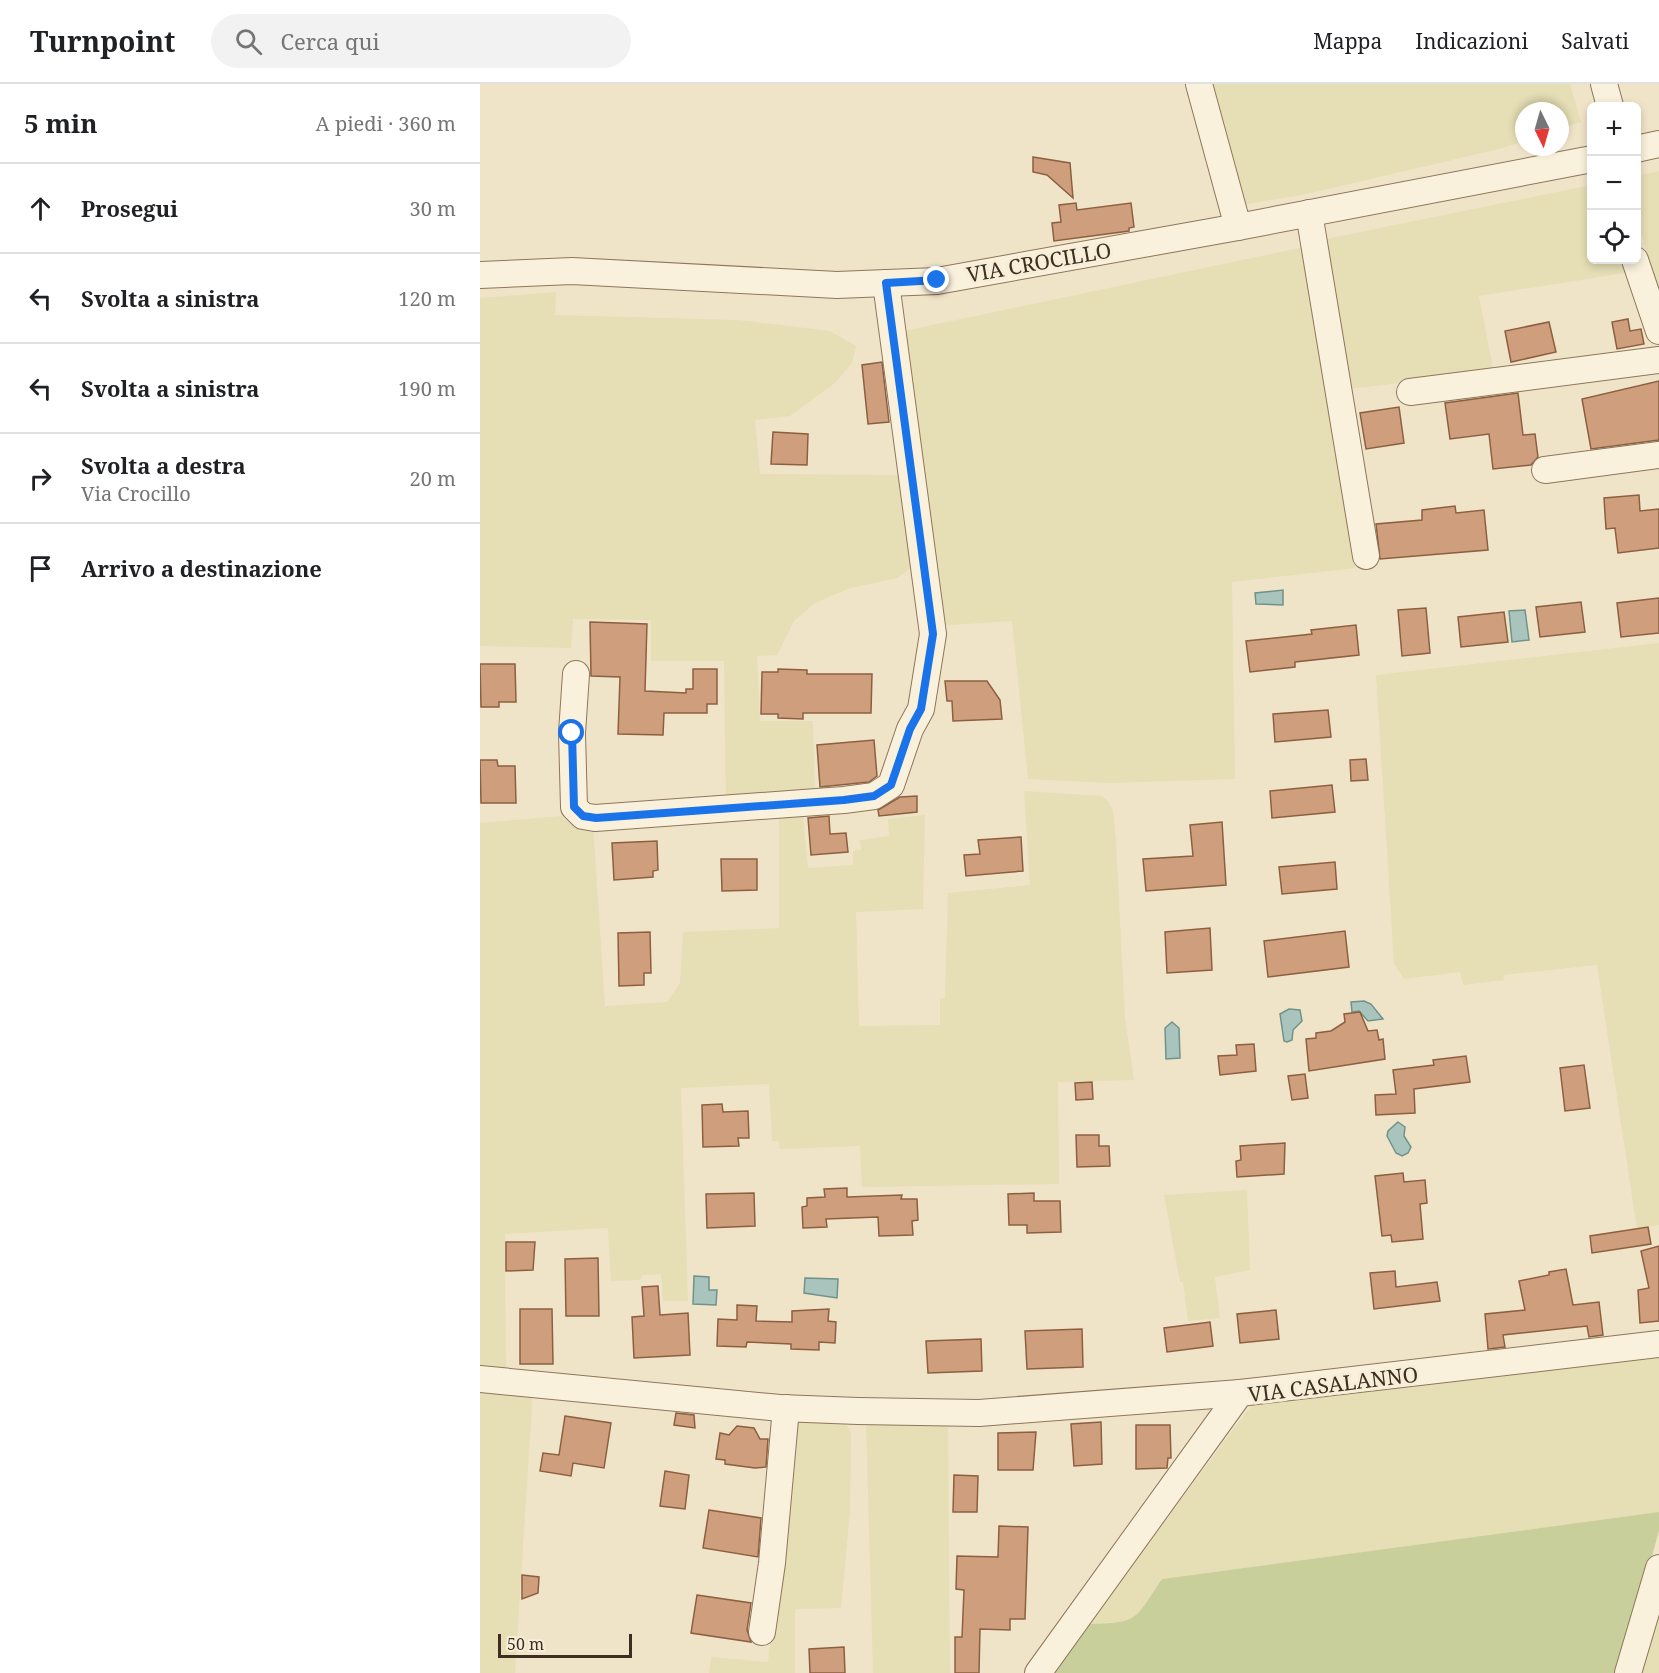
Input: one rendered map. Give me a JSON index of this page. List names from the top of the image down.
{
  "streets": {
    "street": ["VIA CROCILLO", "VIA CASALANNO"]
  },
  "scale_bar": "50 m",
  "north": "bottom",
  "page": {
    "header": "Turnpoint",
    "search": "Cerca qui",
    "nav": ["Mappa", "Indicazioni", "Salvati"],
    "heading": ["5 min", "A piedi · 360 m"],
    "map_buttons": ["+", "−"],
    "list": [
      ["Prosegui", "30 m"],
      ["Svolta a sinistra", "120 m"],
      ["Svolta a sinistra", "190 m"],
      ["Svolta a destra", "Via Crocillo", "20 m"],
      "Arrivo a destinazione"
    ],
    "scale": "50 m"
  }
}
